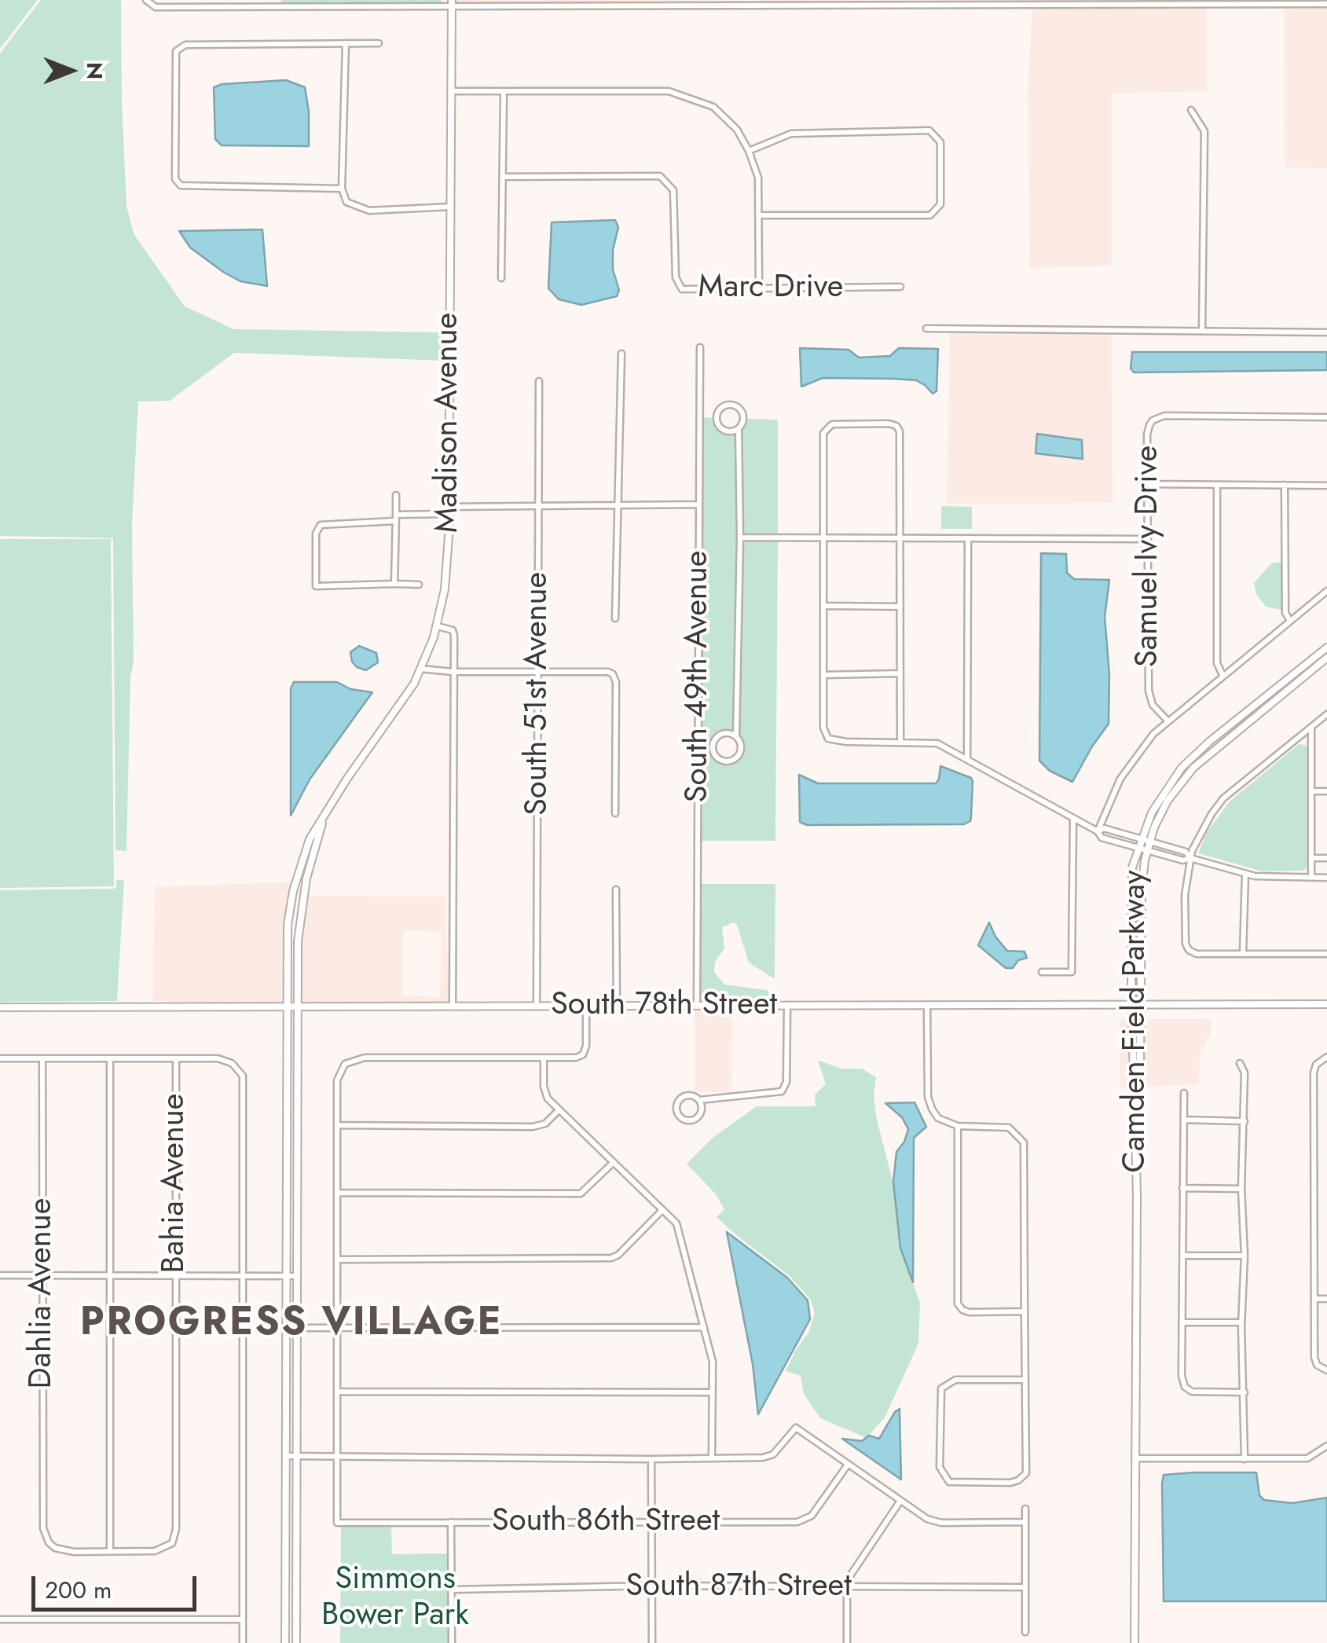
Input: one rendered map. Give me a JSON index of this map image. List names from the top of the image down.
{
  "streets": {
    "street": [
      "Marc Drive",
      "Madison Avenue",
      "Samuel Ivy Drive",
      "South 49th Avenue",
      "South 51st Avenue",
      "South 78th Street",
      "Camden Field Parkway",
      "Bahia Avenue",
      "Dahlia Avenue",
      "South 86th Street",
      "South 87th Street"
    ]
  },
  "crossings": [
    ["Madison Avenue", "South 78th Street"],
    ["South 49th Avenue", "South 78th Street"],
    ["South 51st Avenue", "South 78th Street"],
    ["South 78th Street", "Camden Field Parkway"],
    ["Bahia Avenue", "Dahlia Avenue"]
  ],
  "districts": ["PROGRESS VILLAGE"],
  "parks": ["Simmons Bower Park"],
  "scale_bar": "200 m",
  "north": "right"
}
